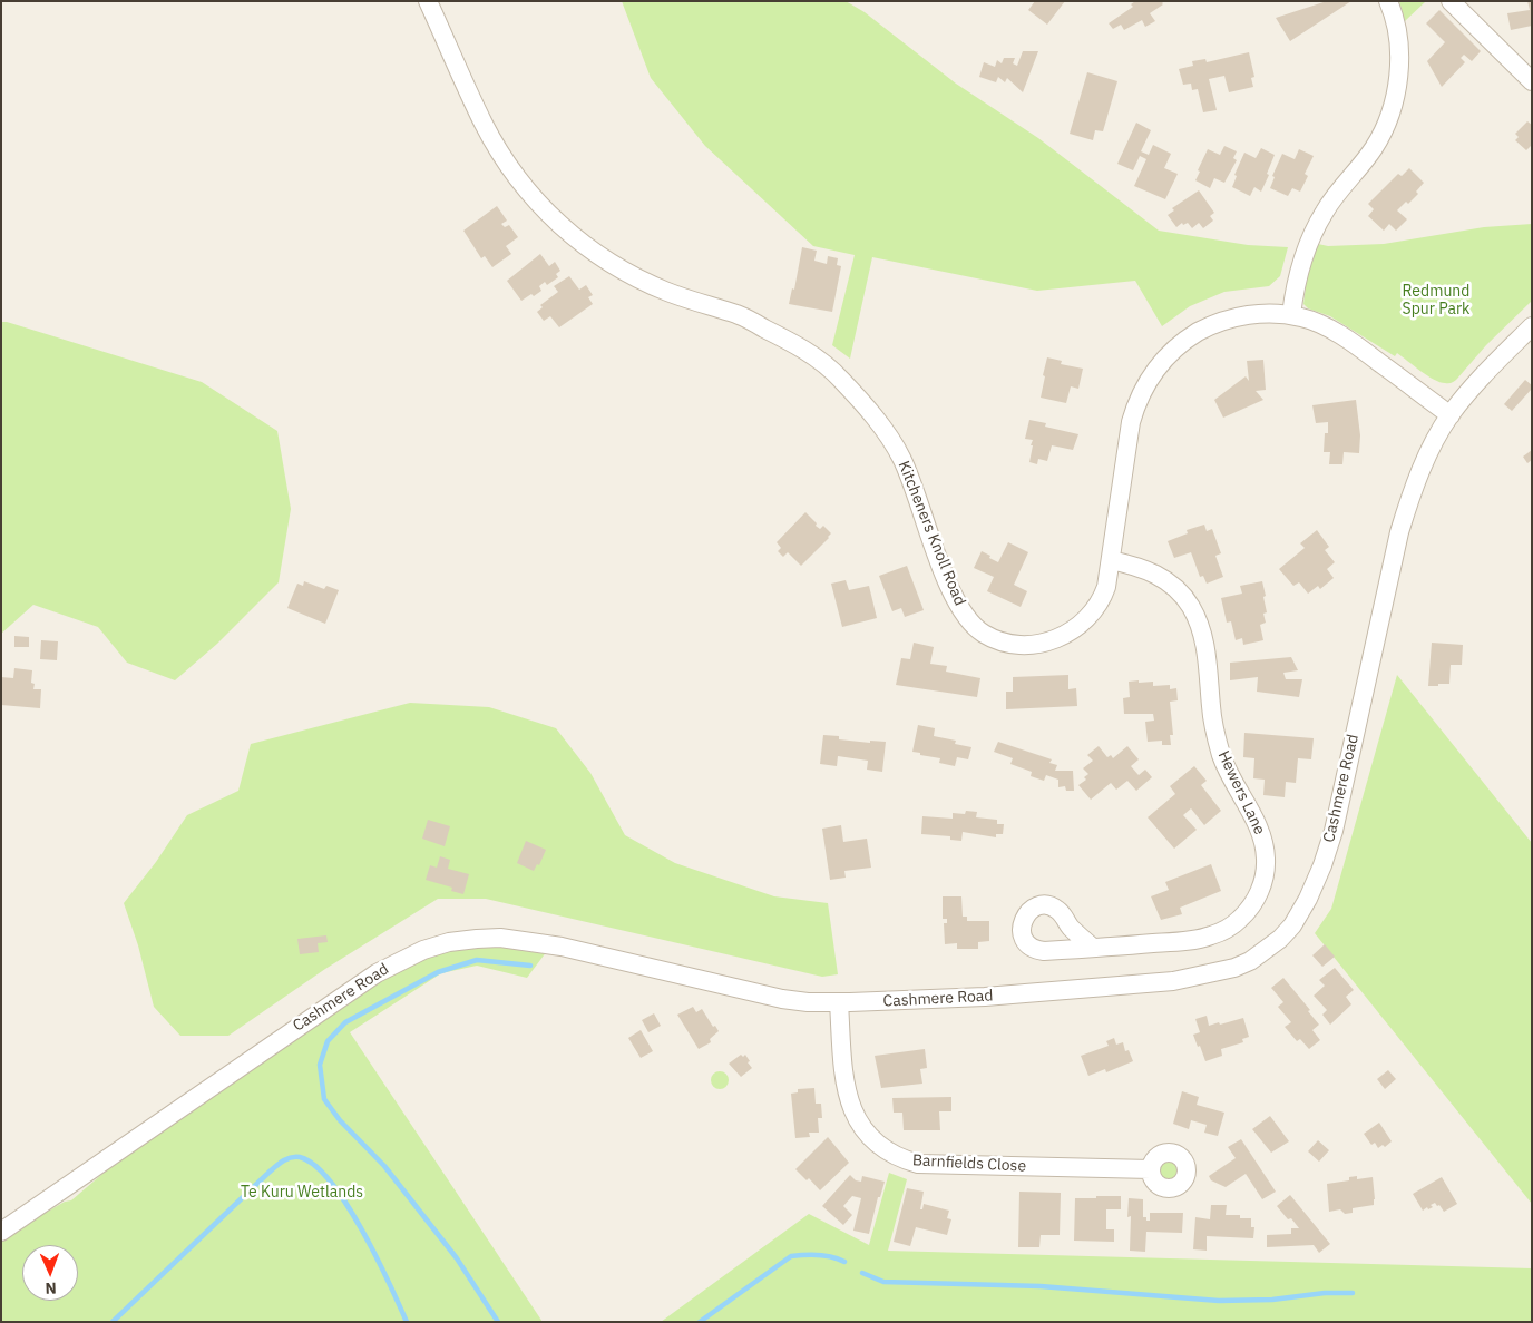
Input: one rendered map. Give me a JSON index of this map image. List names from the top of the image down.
{
  "streets": {
    "street": [
      "Kitcheners Knoll Road",
      "Cashmere Road",
      "Hewers Lane",
      "Barnfields Close"
    ]
  },
  "crossings": [
    ["Kitcheners Knoll Road", "Cashmere Road"],
    ["Kitcheners Knoll Road", "Hewers Lane"],
    ["Cashmere Road", "Barnfields Close"]
  ],
  "parks": ["Redmund Spur Park", "Te Kuru Wetlands"],
  "north": "bottom"
}
